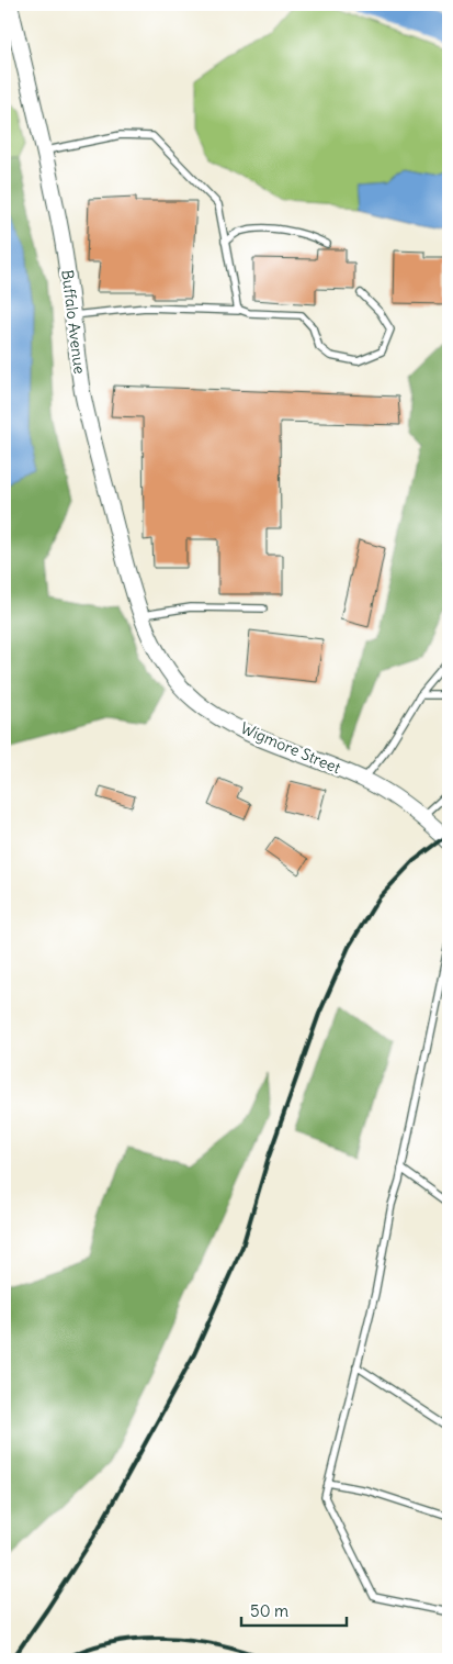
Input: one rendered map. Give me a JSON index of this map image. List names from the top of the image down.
{
  "streets": {
    "street": ["Buffalo Avenue", "Wigmore Street"]
  },
  "crossings": [
    ["Buffalo Avenue", "Wigmore Street"]
  ],
  "scale_bar": "50 m"
}
